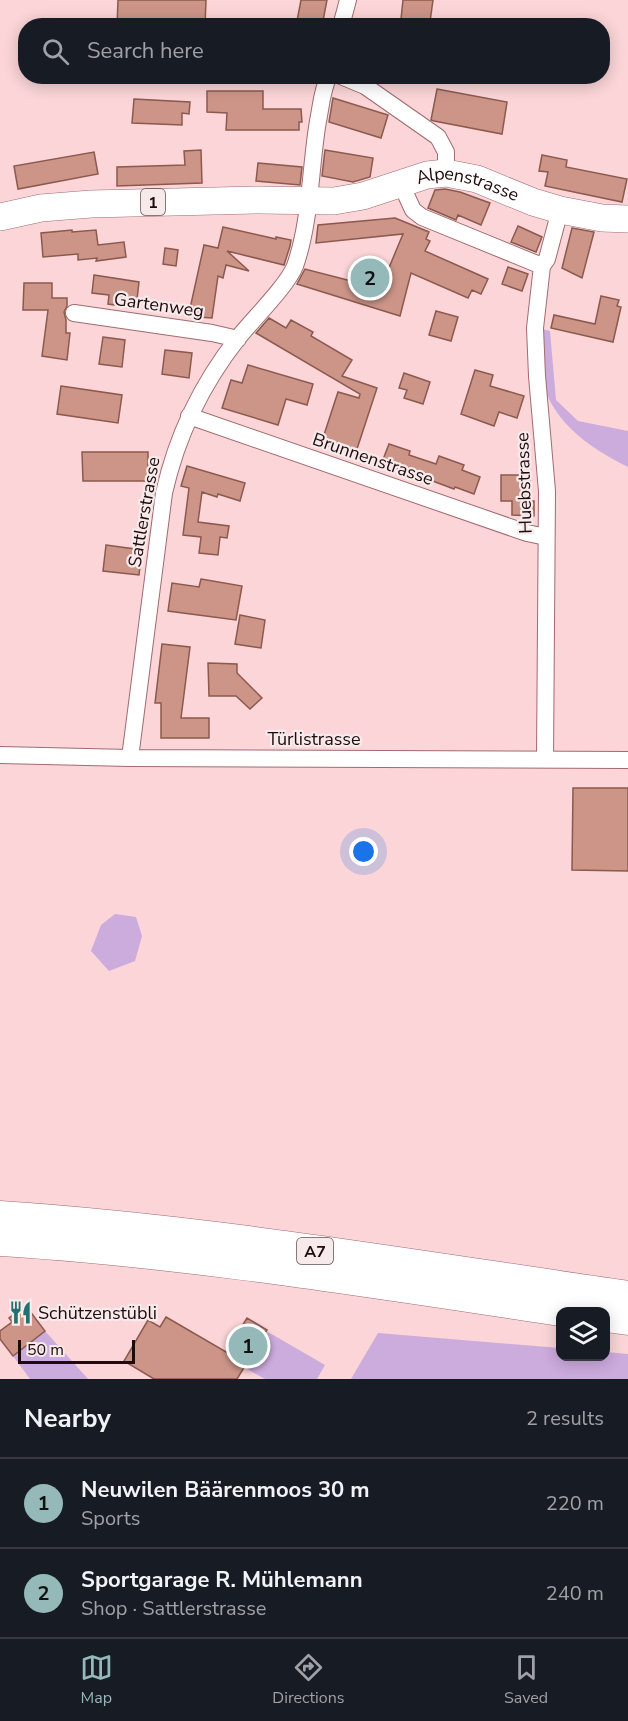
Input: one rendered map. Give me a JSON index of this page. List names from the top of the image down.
{
  "streets": {
    "highway": ["A7"],
    "main road": ["Alpenstrasse", "1"],
    "street": [
      "Gartenweg",
      "Brunnenstrasse",
      "Huebstrasse",
      "Sattlerstrasse",
      "Türlistrasse"
    ]
  },
  "crossings": [
    ["Alpenstrasse", "1"],
    ["Alpenstrasse", "Huebstrasse"],
    ["Alpenstrasse", "Sattlerstrasse"],
    ["1", "Sattlerstrasse"],
    ["Gartenweg", "Sattlerstrasse"],
    ["Brunnenstrasse", "Huebstrasse"],
    ["Brunnenstrasse", "Sattlerstrasse"],
    ["Huebstrasse", "Türlistrasse"],
    ["Sattlerstrasse", "Türlistrasse"]
  ],
  "places": {
    "restaurant": ["Schützenstübli"]
  },
  "scale_bar": "50 m",
  "page": {
    "search": "Search here",
    "pins": ["2", "1"],
    "scale": "50 m",
    "heading": ["Nearby", "2 results"],
    "list": [
      {
        "mark": "1",
        "name": "Neuwilen Bäärenmoos 30 m",
        "note": "Sports",
        "value": "220 m"
      },
      {
        "mark": "2",
        "name": "Sportgarage R. Mühlemann",
        "note": "Shop · Sattlerstrasse",
        "value": "240 m"
      }
    ],
    "nav": ["Map", "Directions", "Saved"]
  }
}
